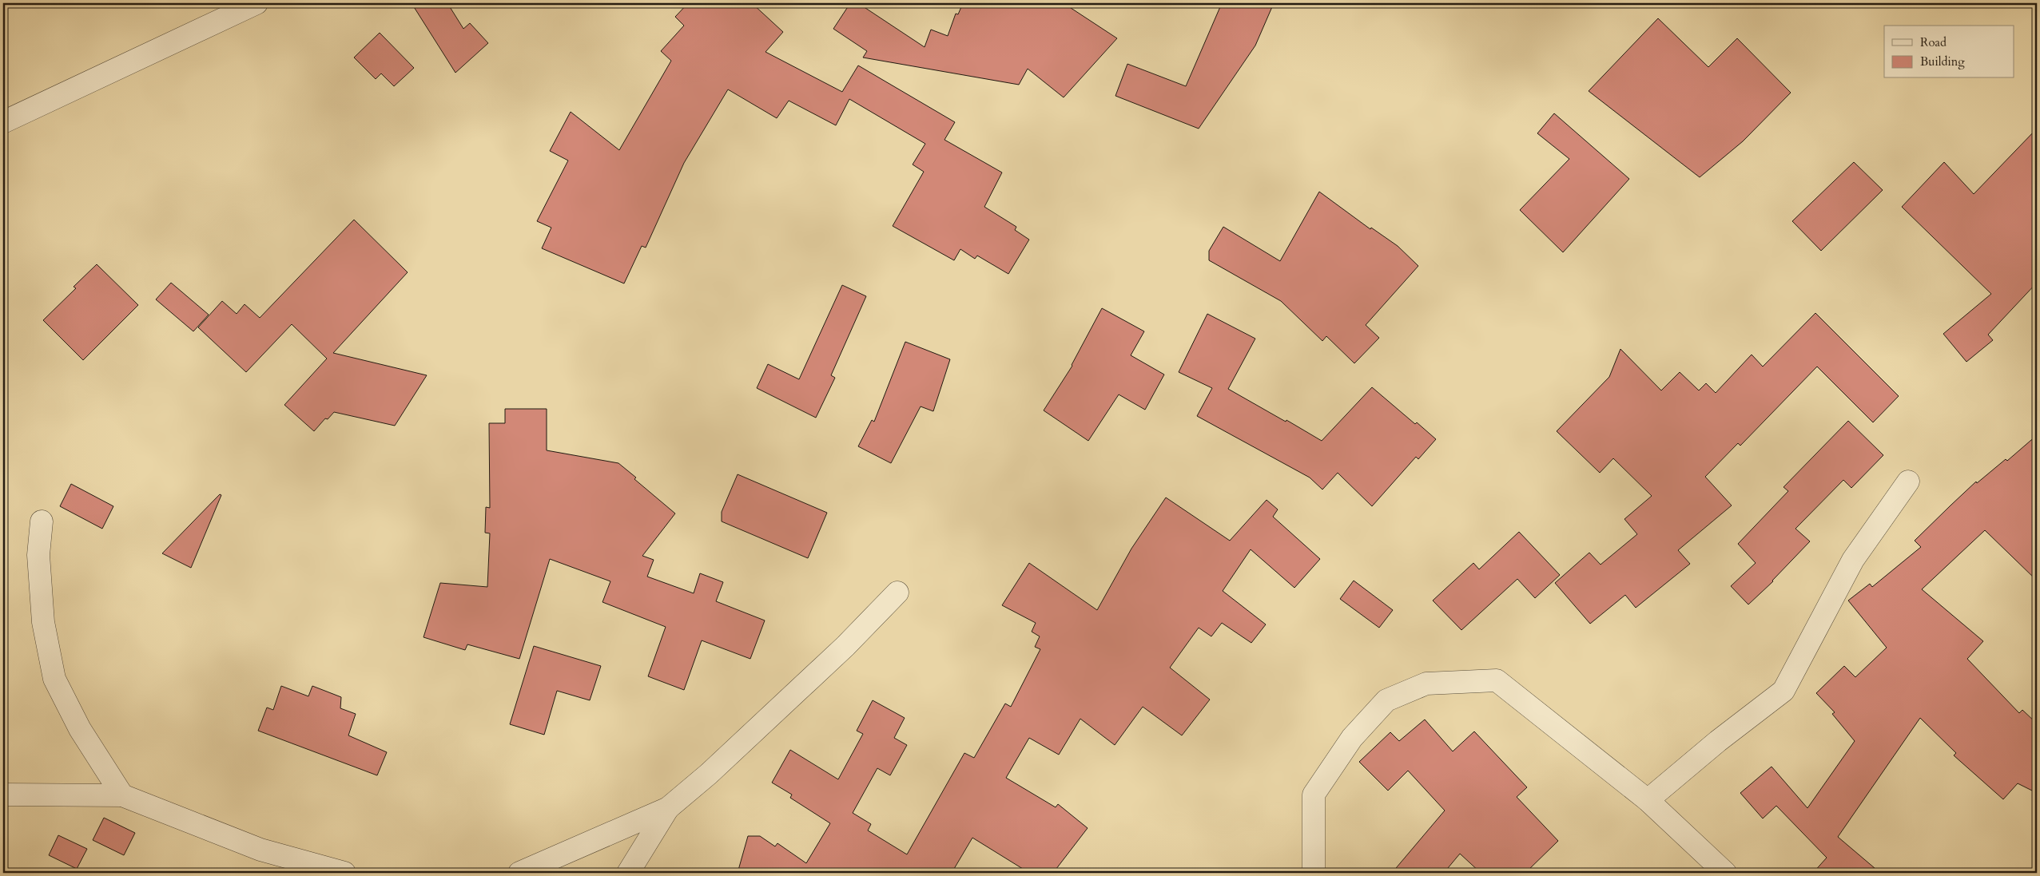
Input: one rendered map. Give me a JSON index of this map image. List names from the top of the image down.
{
  "legend": ["Road", "Building"]
}
